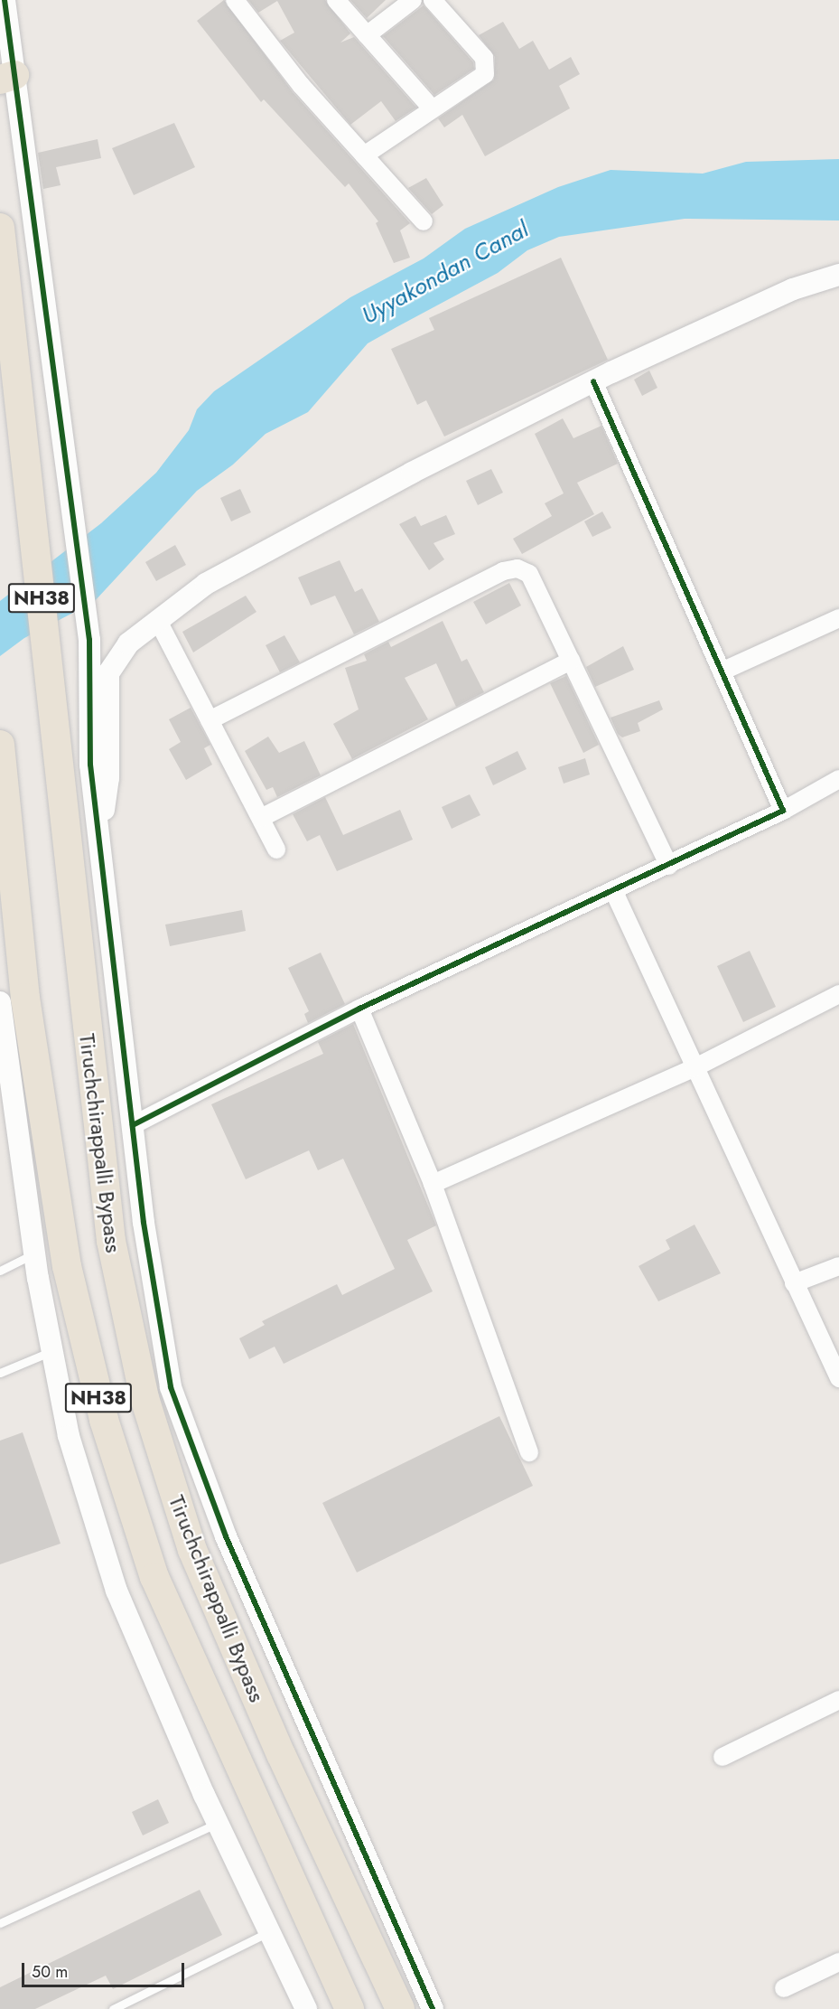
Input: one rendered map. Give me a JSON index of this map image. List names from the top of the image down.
{
  "streets": {
    "highway": ["NH38", "Tiruchchirappalli Bypass"]
  },
  "water": ["Uyyakondan Canal"],
  "scale_bar": "50 m"
}
